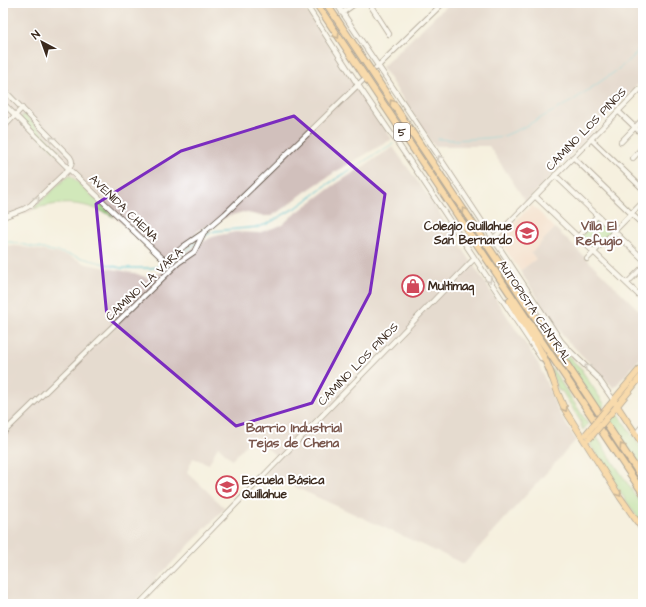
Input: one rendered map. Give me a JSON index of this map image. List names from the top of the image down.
{
  "streets": {
    "highway": ["5", "AUTOPISTA CENTRAL"],
    "street": ["CAMINO LOS PINOS", "AVENIDA CHENA", "CAMINO LA VARA"]
  },
  "crossings": [
    ["AVENIDA CHENA", "CAMINO LA VARA"]
  ],
  "districts": ["Villa El Refugio", "Barrio Industrial Tejas de Chena"],
  "places": {
    "school or university": ["Colegio Quillahue San Bernardo", "Escuela Básica Quillahue"],
    "shop": ["Multimaq"]
  },
  "north": "top left"
}
